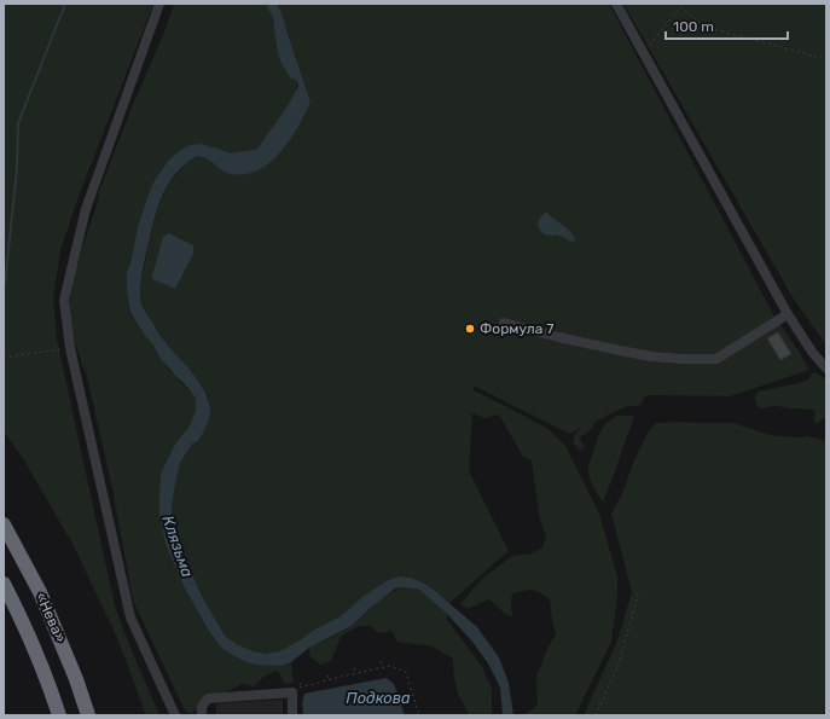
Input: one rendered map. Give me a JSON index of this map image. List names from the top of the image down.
{
  "streets": {
    "highway": ["«Нева»"]
  },
  "water": ["Клязьма", "Подкова"],
  "places": ["Формула 7"],
  "scale_bar": "100 m"
}
